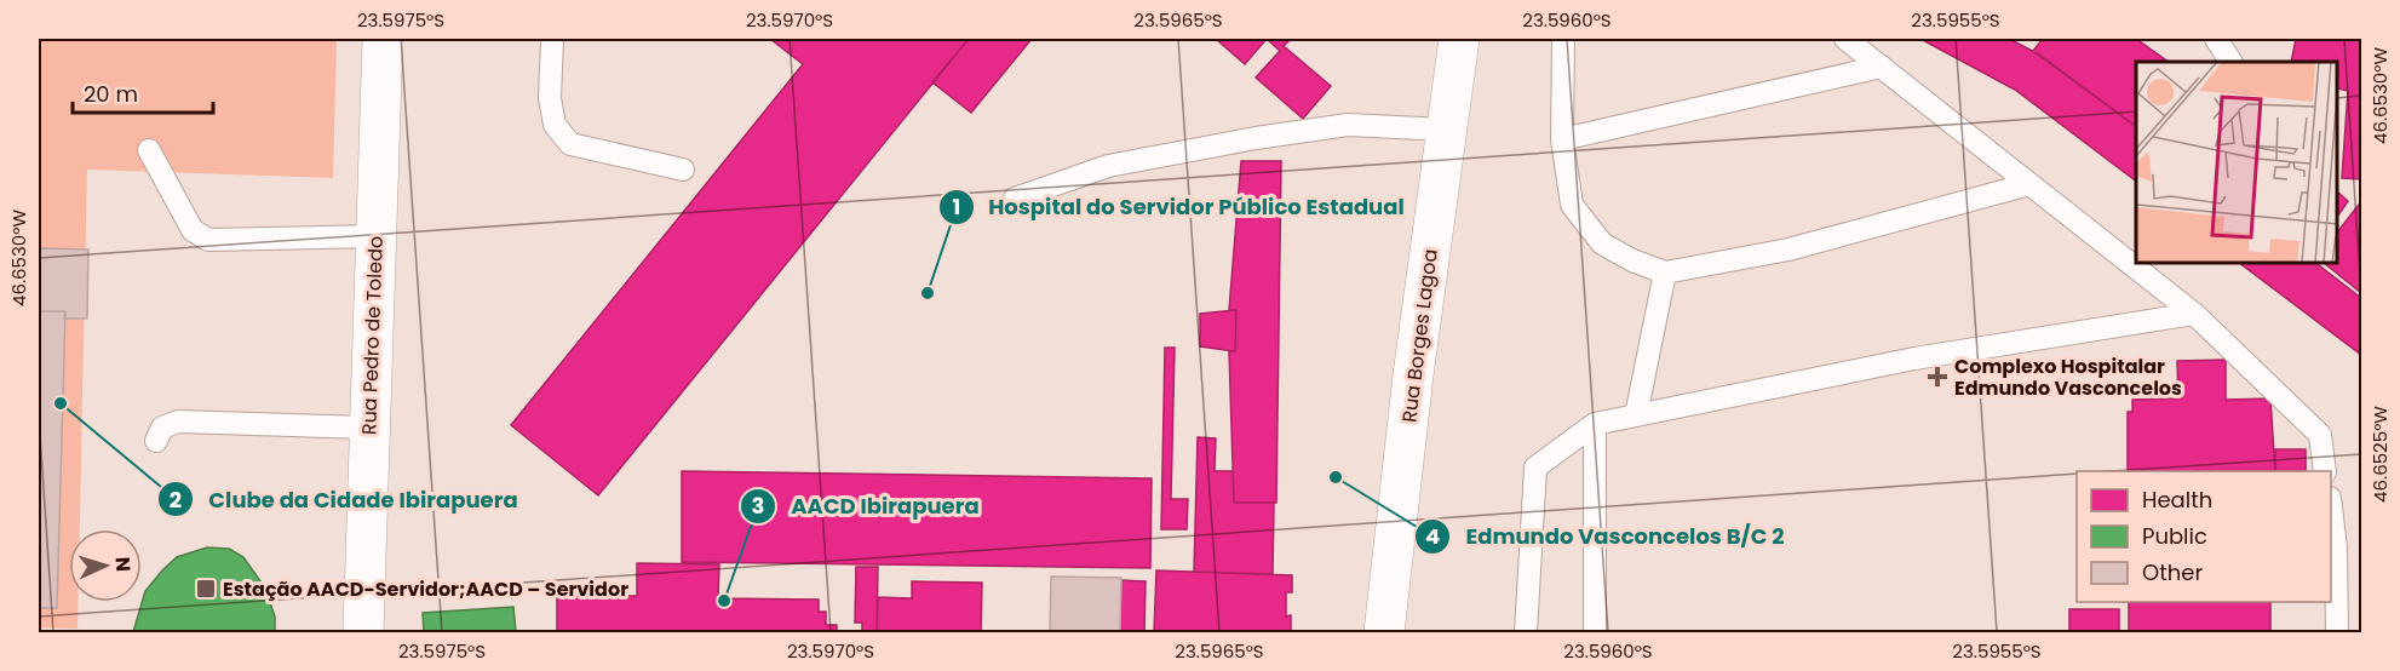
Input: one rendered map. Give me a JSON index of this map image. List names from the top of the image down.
{
  "streets": {
    "street": ["Rua Pedro de Toledo", "Rua Borges Lagoa"]
  },
  "places": {
    "other": [
      "Hospital do Servidor Público Estadual",
      "Clube da Cidade Ibirapuera",
      "Edmundo Vasconcelos B/C 2",
      "AACD Ibirapuera"
    ],
    "health": ["Complexo Hospitalar Edmundo Vasconcelos"],
    "transit": ["Estação AACD-Servidor;AACD – Servidor"]
  },
  "legend": ["Health", "Public", "Other"],
  "scale_bar": "20 m",
  "north": "right",
  "coordinates": [
    "23.5975°S",
    "23.5970°S",
    "23.5965°S",
    "23.5960°S",
    "23.5955°S",
    "46.6530°W",
    "46.6525°W"
  ]
}
